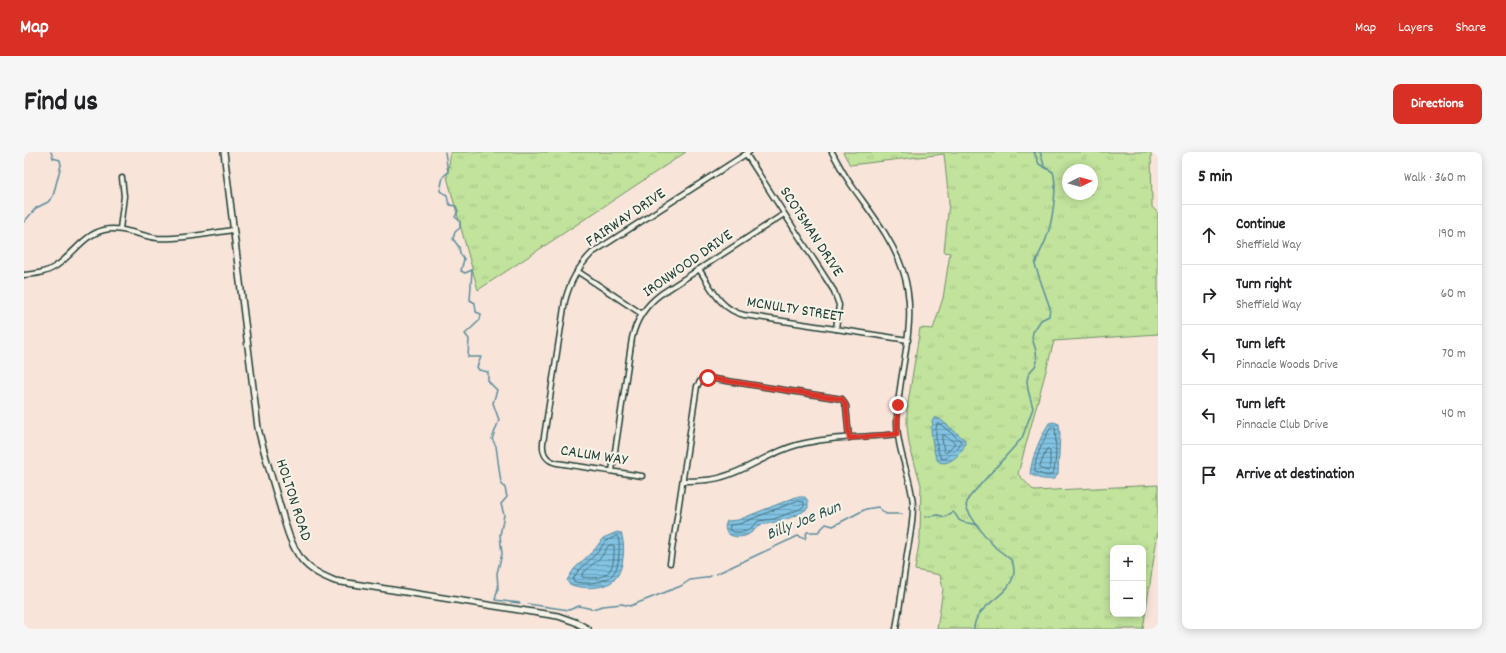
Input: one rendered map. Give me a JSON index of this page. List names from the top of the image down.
{
  "streets": {
    "street": [
      "FAIRWAY DRIVE",
      "SCOTSMAN DRIVE",
      "IRONWOOD DRIVE",
      "MCNULTY STREET",
      "CALUM WAY",
      "HOLTON ROAD"
    ]
  },
  "crossings": [
    ["FAIRWAY DRIVE", "SCOTSMAN DRIVE"],
    ["FAIRWAY DRIVE", "CALUM WAY"],
    ["SCOTSMAN DRIVE", "IRONWOOD DRIVE"],
    ["SCOTSMAN DRIVE", "MCNULTY STREET"],
    ["IRONWOOD DRIVE", "MCNULTY STREET"],
    ["IRONWOOD DRIVE", "CALUM WAY"]
  ],
  "water": ["Billy Joe Run"],
  "north": "right",
  "page": {
    "header": "Map",
    "nav": ["Map", "Layers", "Share"],
    "title": "Find us",
    "buttons": "Directions",
    "heading": ["5 min", "Walk · 360 m"],
    "list": [
      ["Continue", "Sheffield Way", "190 m"],
      ["Turn right", "Sheffield Way", "60 m"],
      ["Turn left", "Pinnacle Woods Drive", "70 m"],
      ["Turn left", "Pinnacle Club Drive", "40 m"],
      "Arrive at destination"
    ],
    "map_buttons": ["+", "−"]
  }
}
